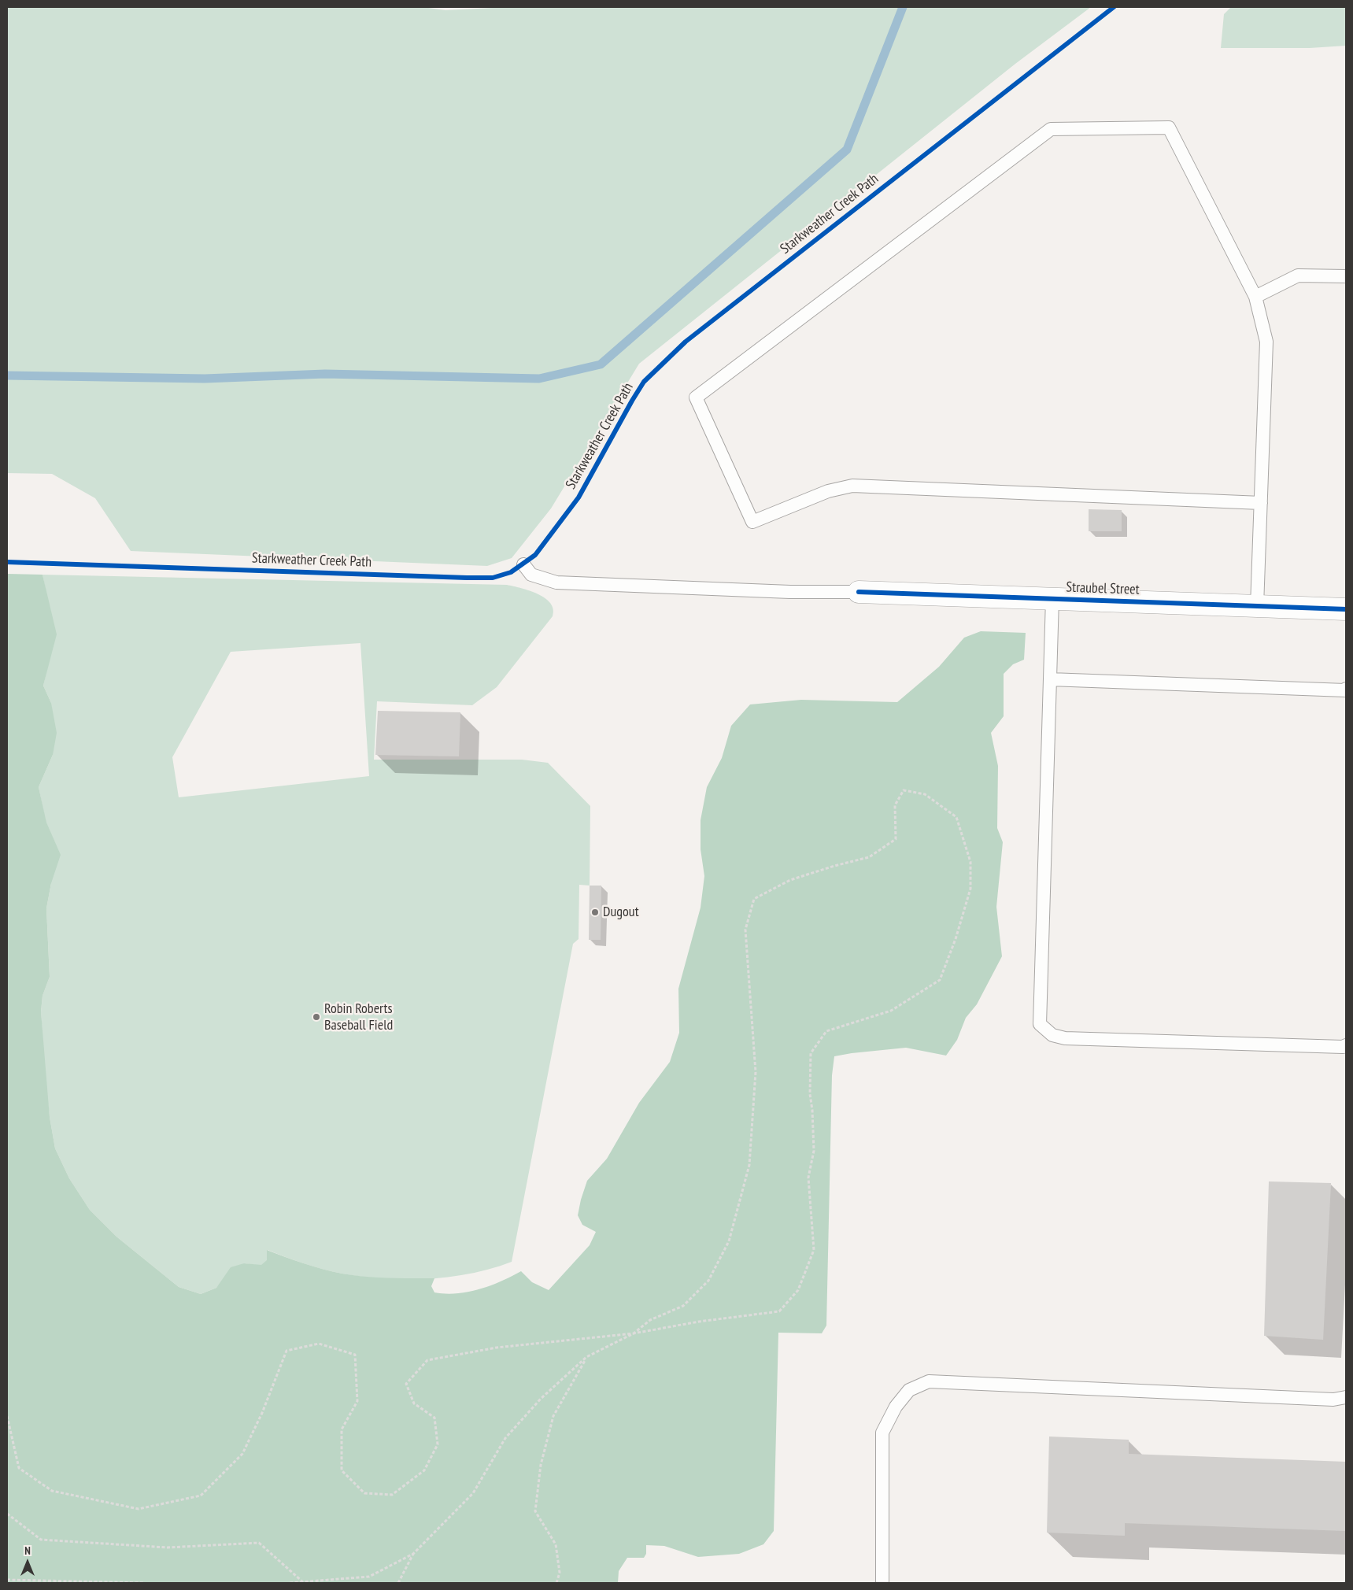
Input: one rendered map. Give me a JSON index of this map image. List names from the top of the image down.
{
  "streets": {
    "street": ["Straubel Street"],
    "cycle path": ["Starkweather Creek Path"]
  },
  "places": ["Dugout", "Robin Roberts Baseball Field"],
  "north": "top"
}
